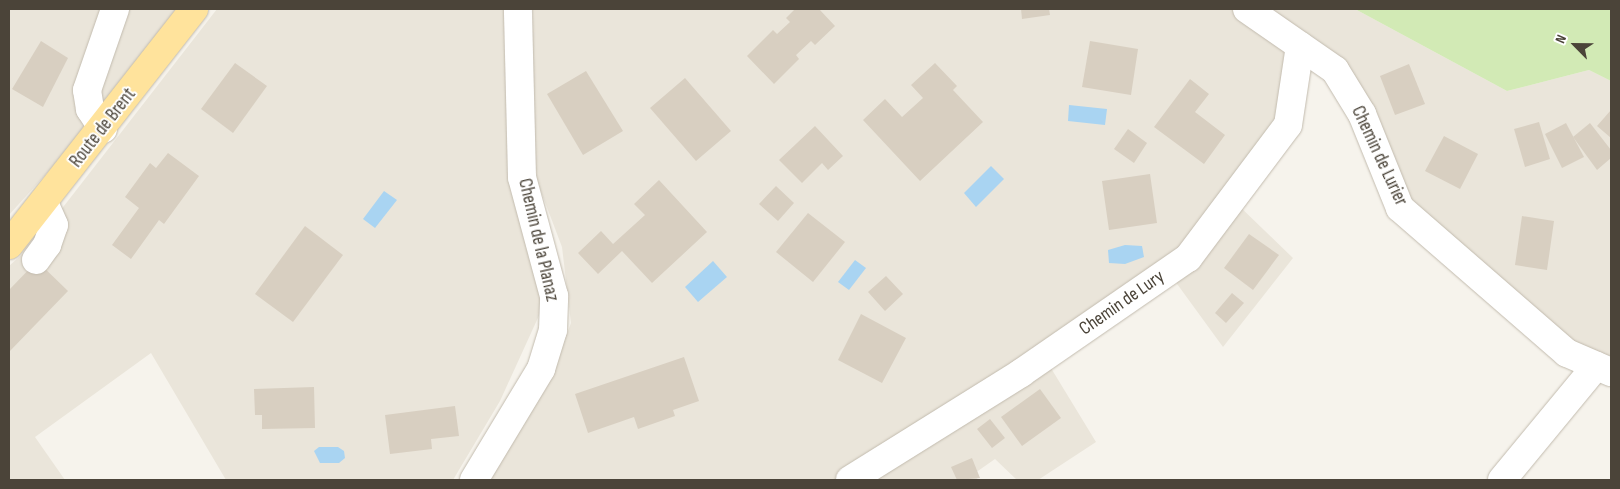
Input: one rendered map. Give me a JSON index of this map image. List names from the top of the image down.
{
  "streets": {
    "main road": ["Route de Brent"],
    "street": ["Chemin de Lurier", "Chemin de la Planaz", "Chemin de Lury"]
  },
  "crossings": [
    ["Chemin de Lurier", "Chemin de Lury"]
  ],
  "north": "top left"
}
